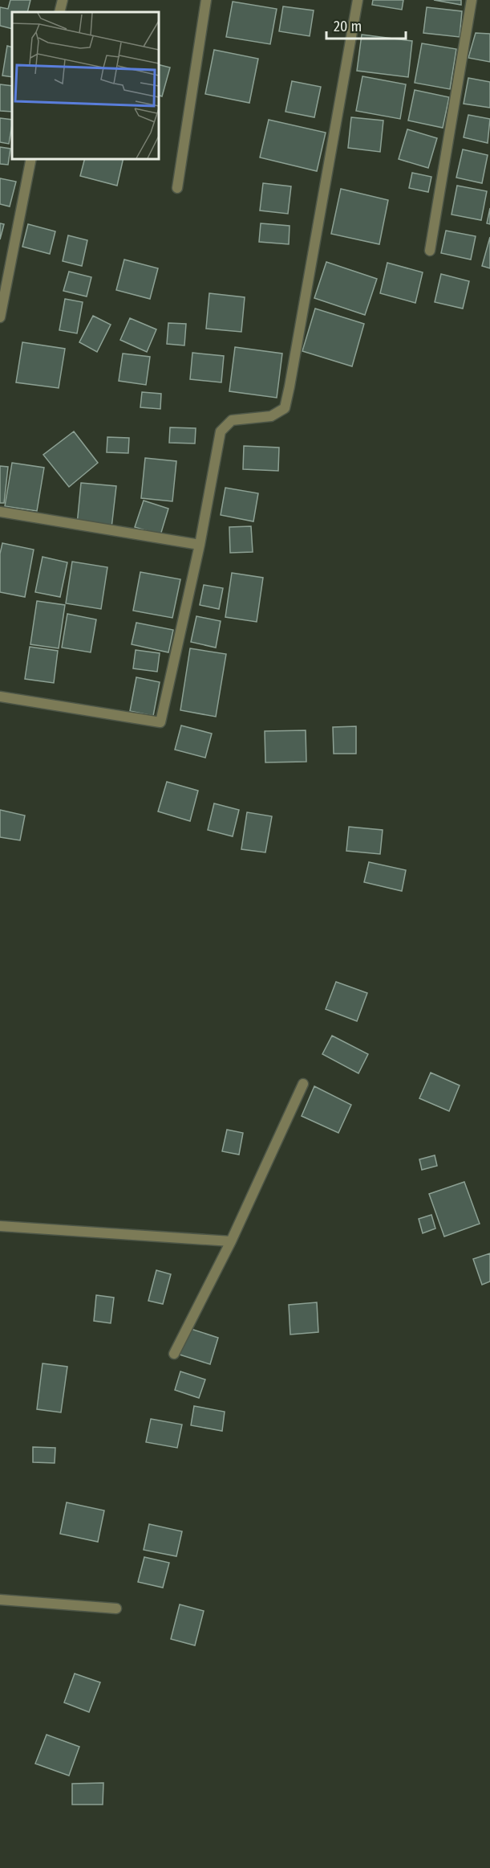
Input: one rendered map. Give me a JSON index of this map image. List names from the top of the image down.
{
  "scale_bar": "20 m"
}
